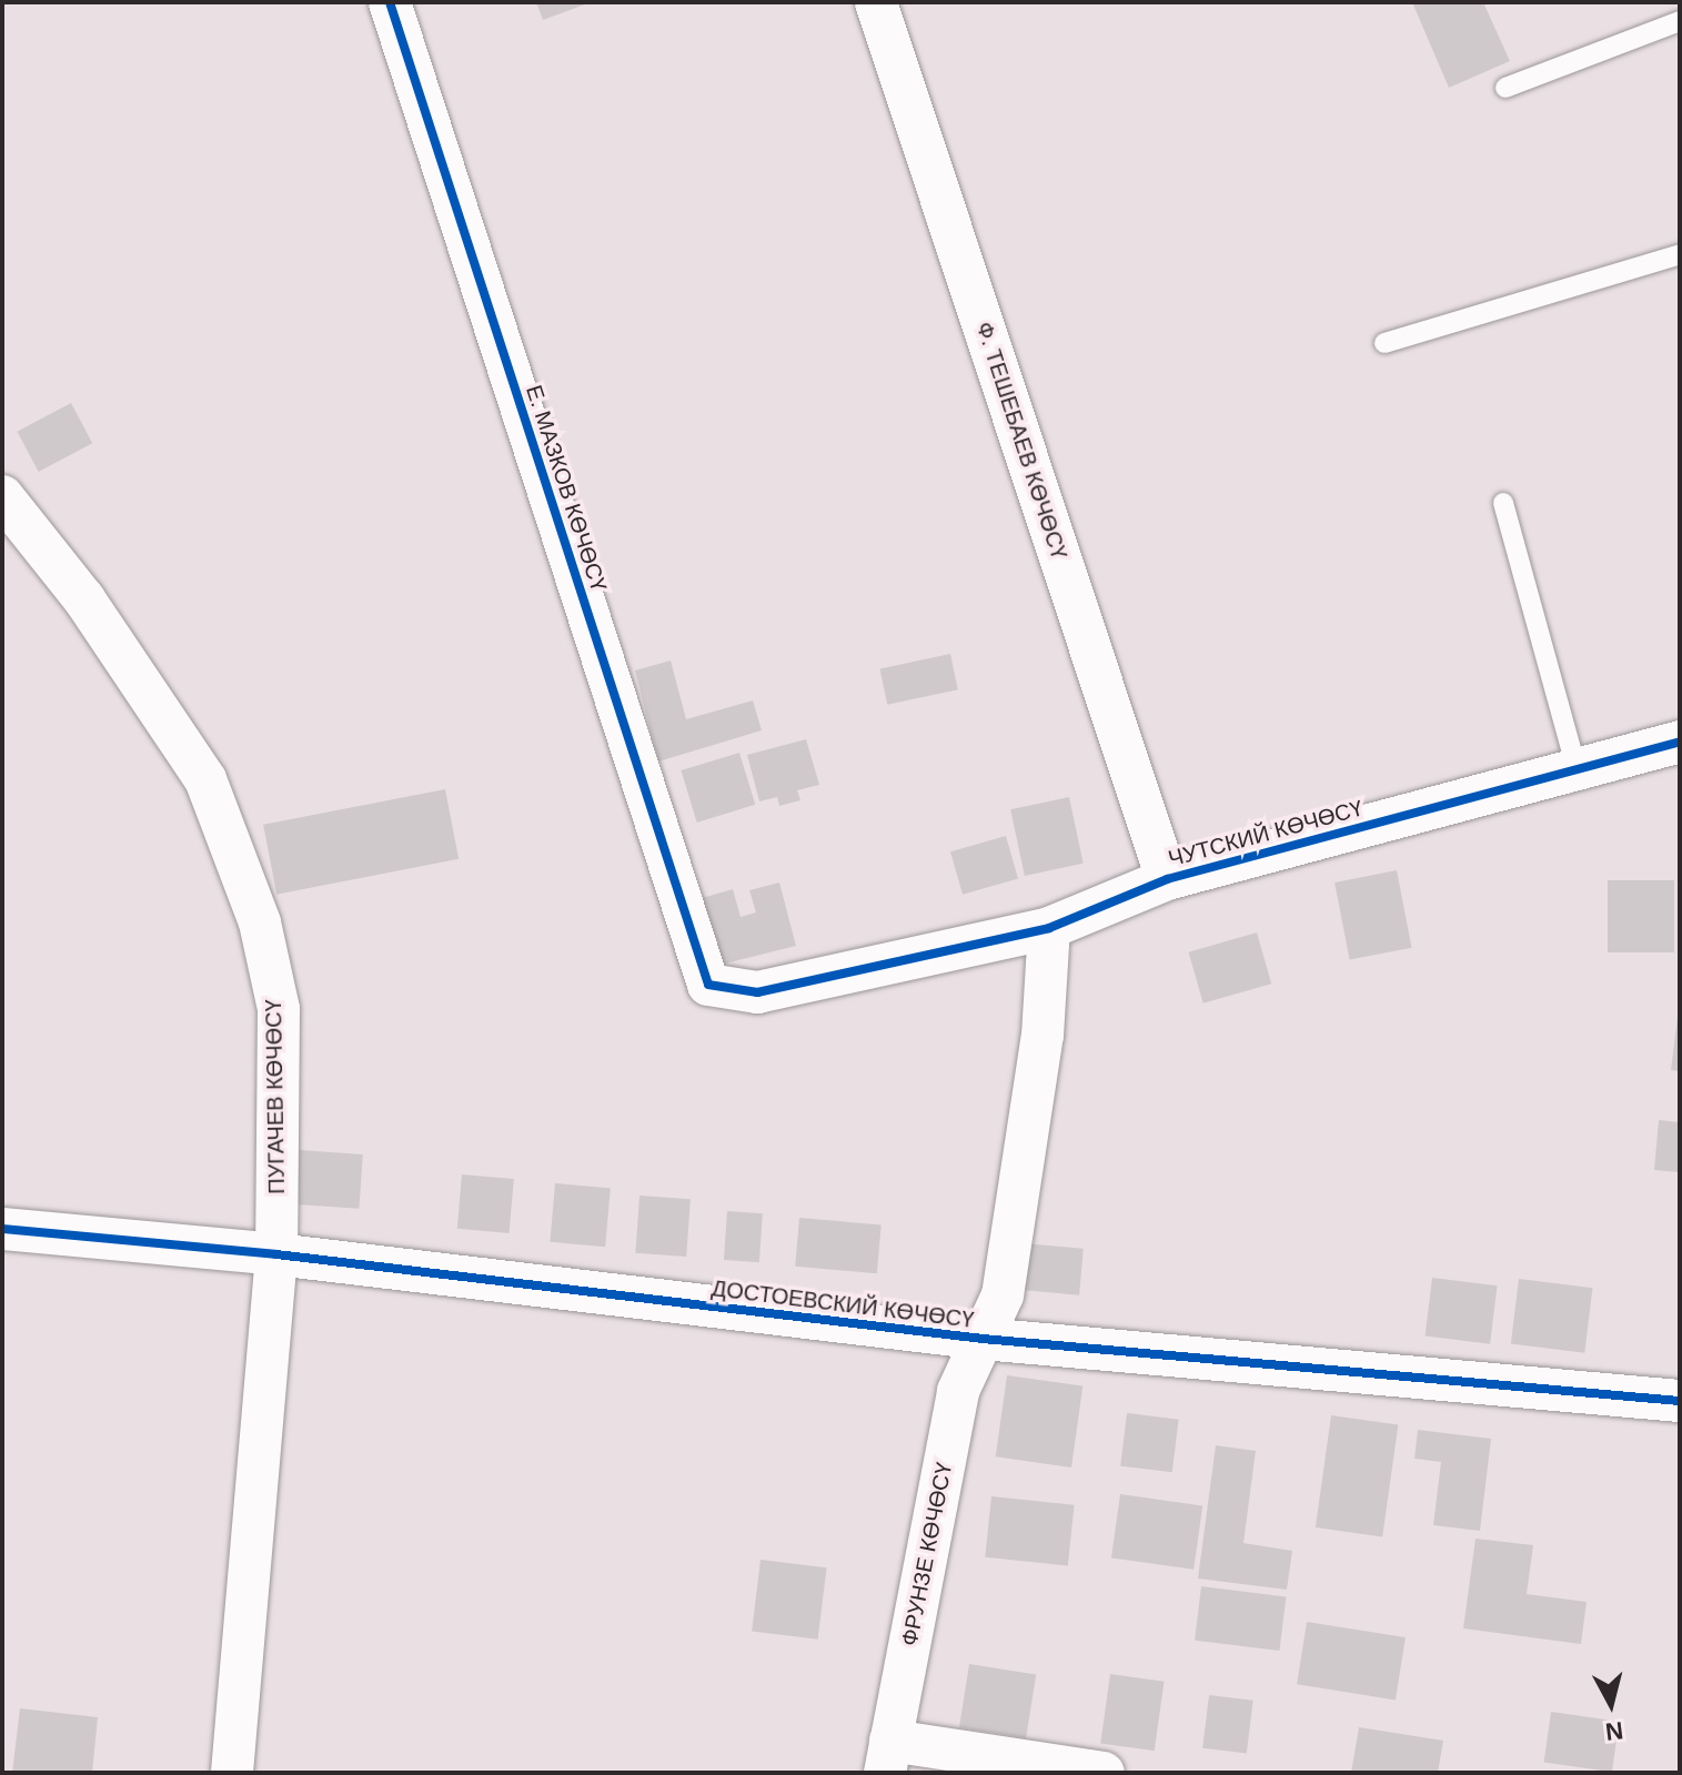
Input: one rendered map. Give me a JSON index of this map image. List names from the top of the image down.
{
  "streets": {
    "street": [
      "Ф. ТЕШЕБАЕВ КӨЧӨСҮ",
      "Е. МАЗКОВ КӨЧӨСҮ",
      "ЧУТСКИЙ КӨЧӨСҮ",
      "ПУГАЧЕВ КӨЧӨСҮ",
      "ДОСТОЕВСКИЙ КӨЧӨСҮ",
      "ФРУНЗЕ КӨЧӨСҮ"
    ]
  },
  "crossings": [
    ["Ф. ТЕШЕБАЕВ КӨЧӨСҮ", "ЧУТСКИЙ КӨЧӨСҮ"],
    ["Е. МАЗКОВ КӨЧӨСҮ", "ЧУТСКИЙ КӨЧӨСҮ"],
    ["ЧУТСКИЙ КӨЧӨСҮ", "ФРУНЗЕ КӨЧӨСҮ"],
    ["ПУГАЧЕВ КӨЧӨСҮ", "ДОСТОЕВСКИЙ КӨЧӨСҮ"],
    ["ДОСТОЕВСКИЙ КӨЧӨСҮ", "ФРУНЗЕ КӨЧӨСҮ"]
  ],
  "north": "bottom"
}
